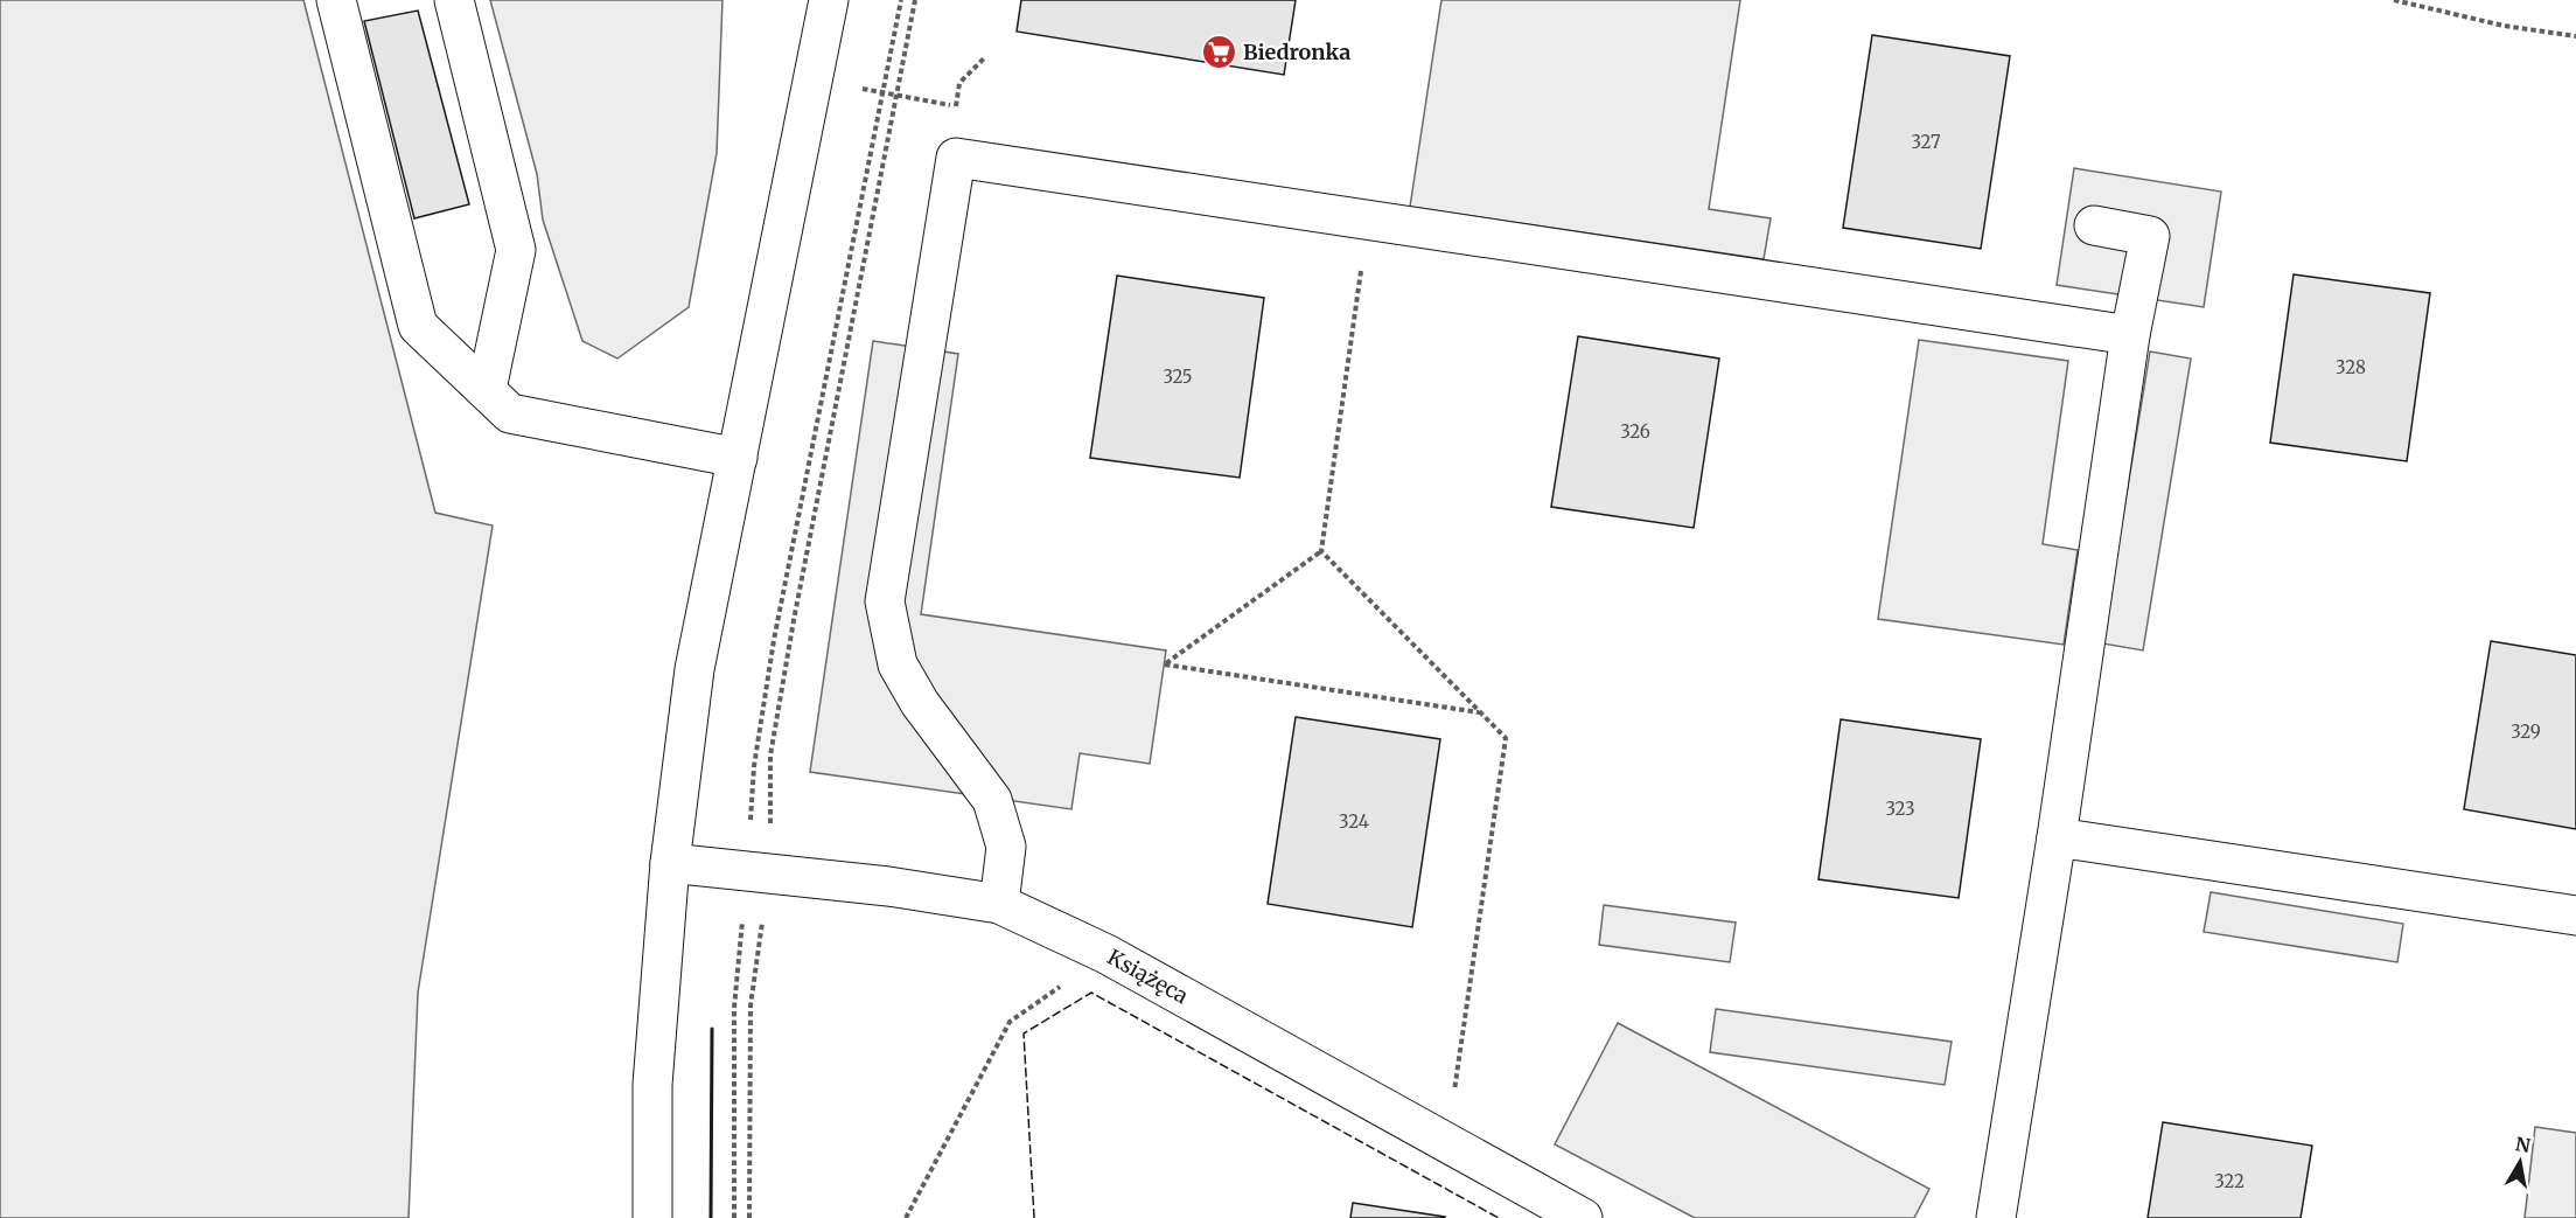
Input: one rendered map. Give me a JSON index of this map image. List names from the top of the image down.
{
  "streets": {
    "street": ["Książęca"]
  },
  "places": {
    "supermarket": ["Biedronka"]
  },
  "house_numbers": [
    "327",
    "328",
    "325",
    "326",
    "329",
    "323",
    "324",
    "322"
  ],
  "north": "top"
}
